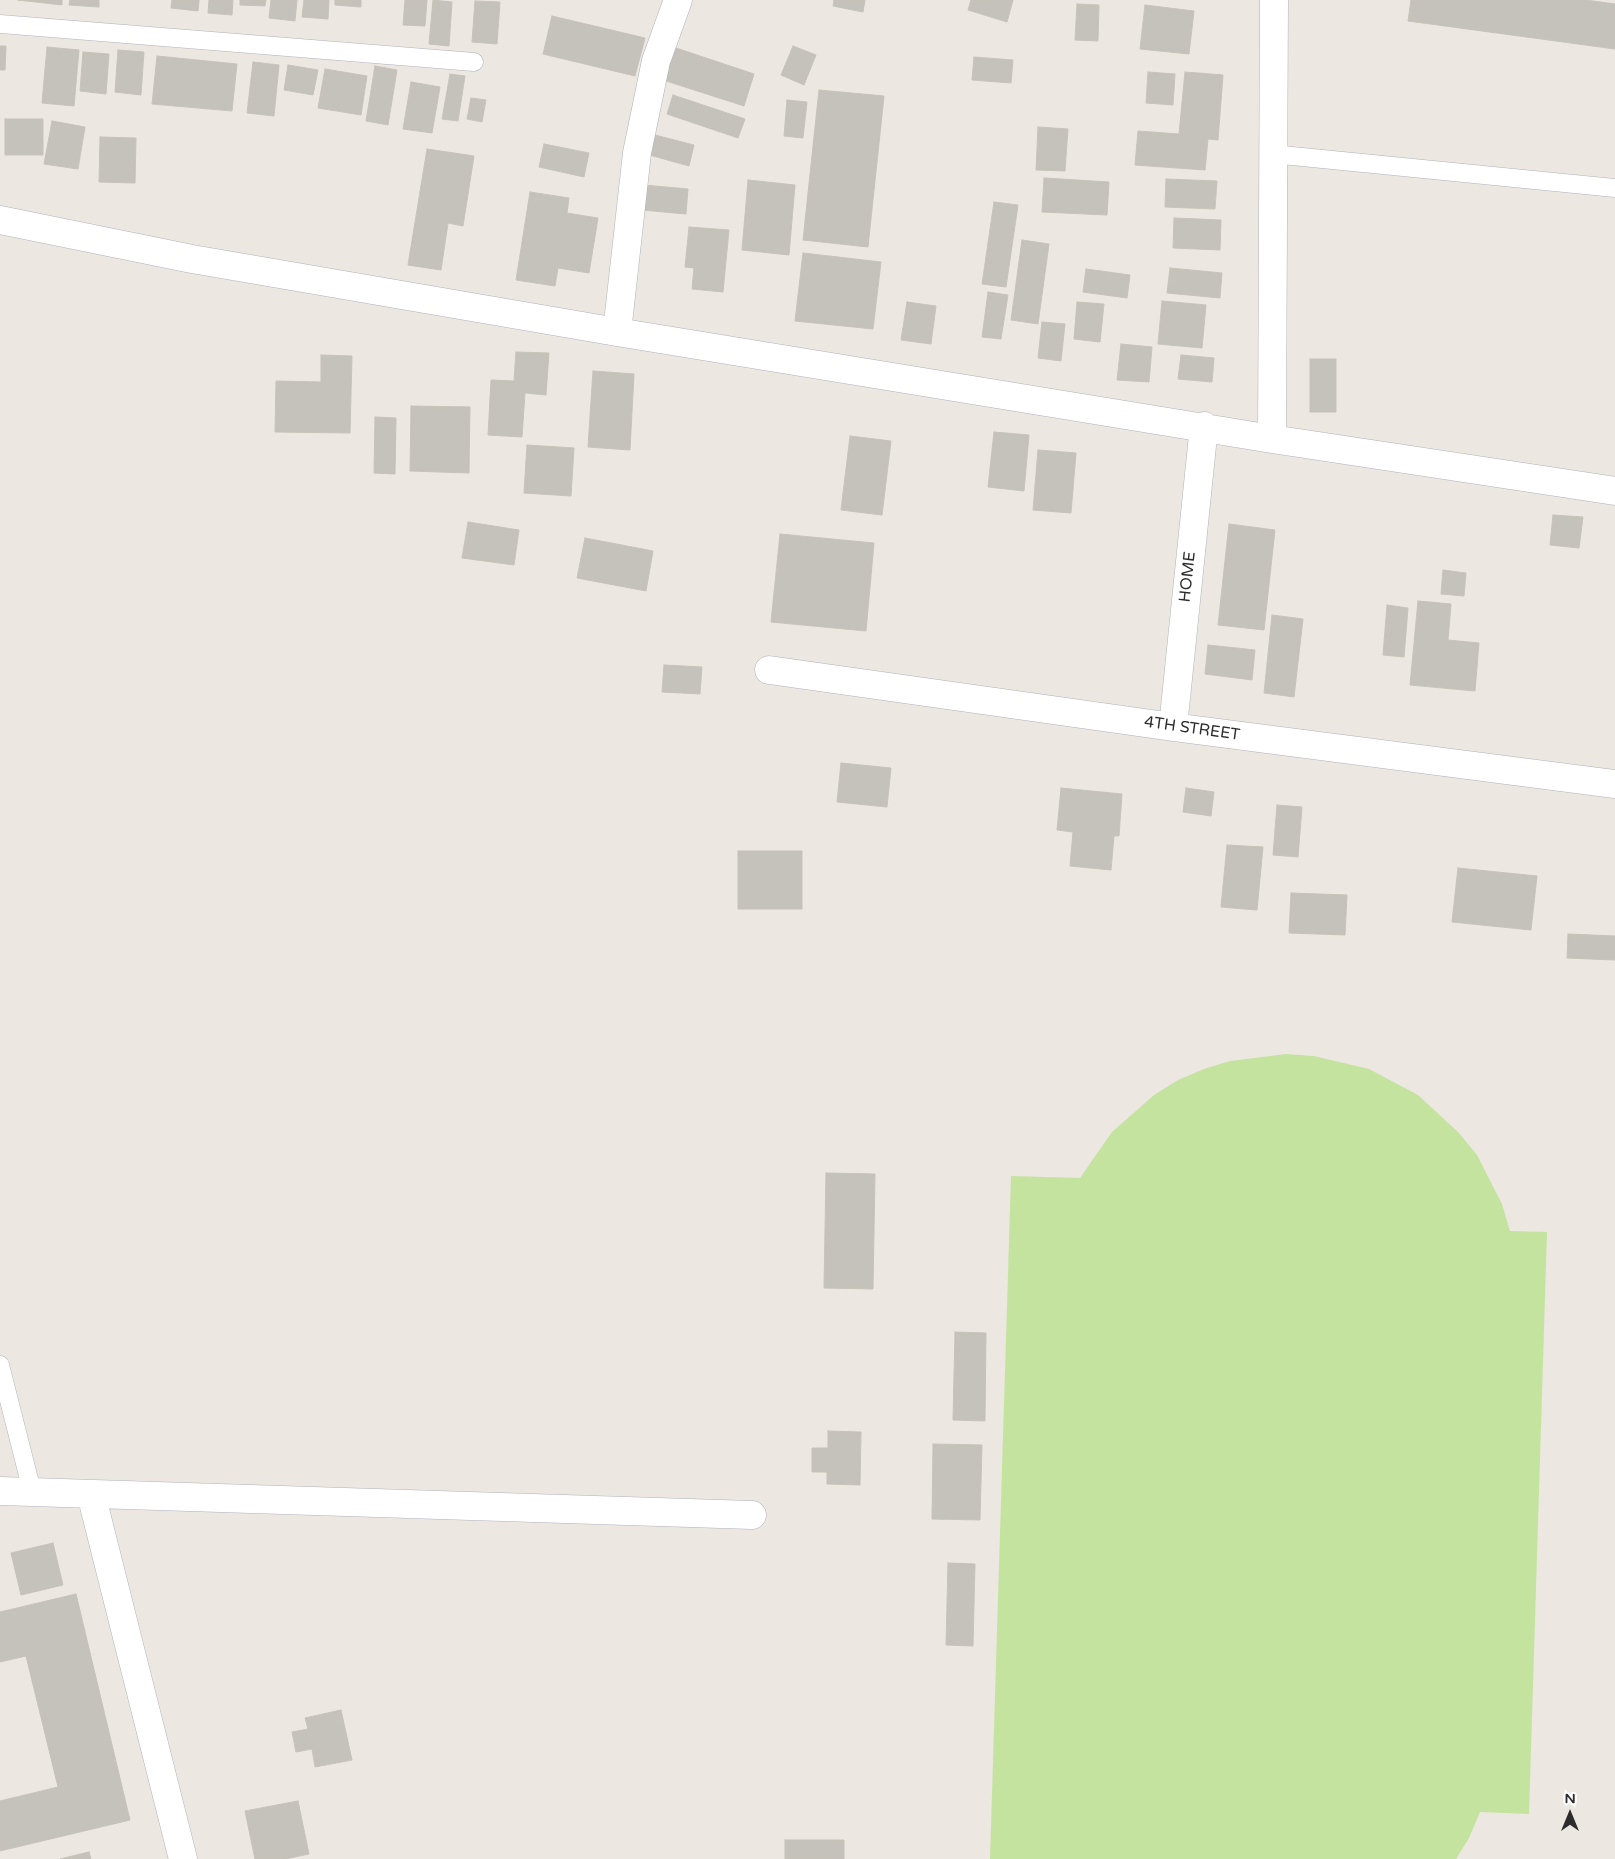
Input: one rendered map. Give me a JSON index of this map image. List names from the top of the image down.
{
  "streets": {
    "street": ["HOME", "4TH STREET"]
  },
  "crossings": [
    ["HOME", "4TH STREET"]
  ],
  "north": "top"
}
